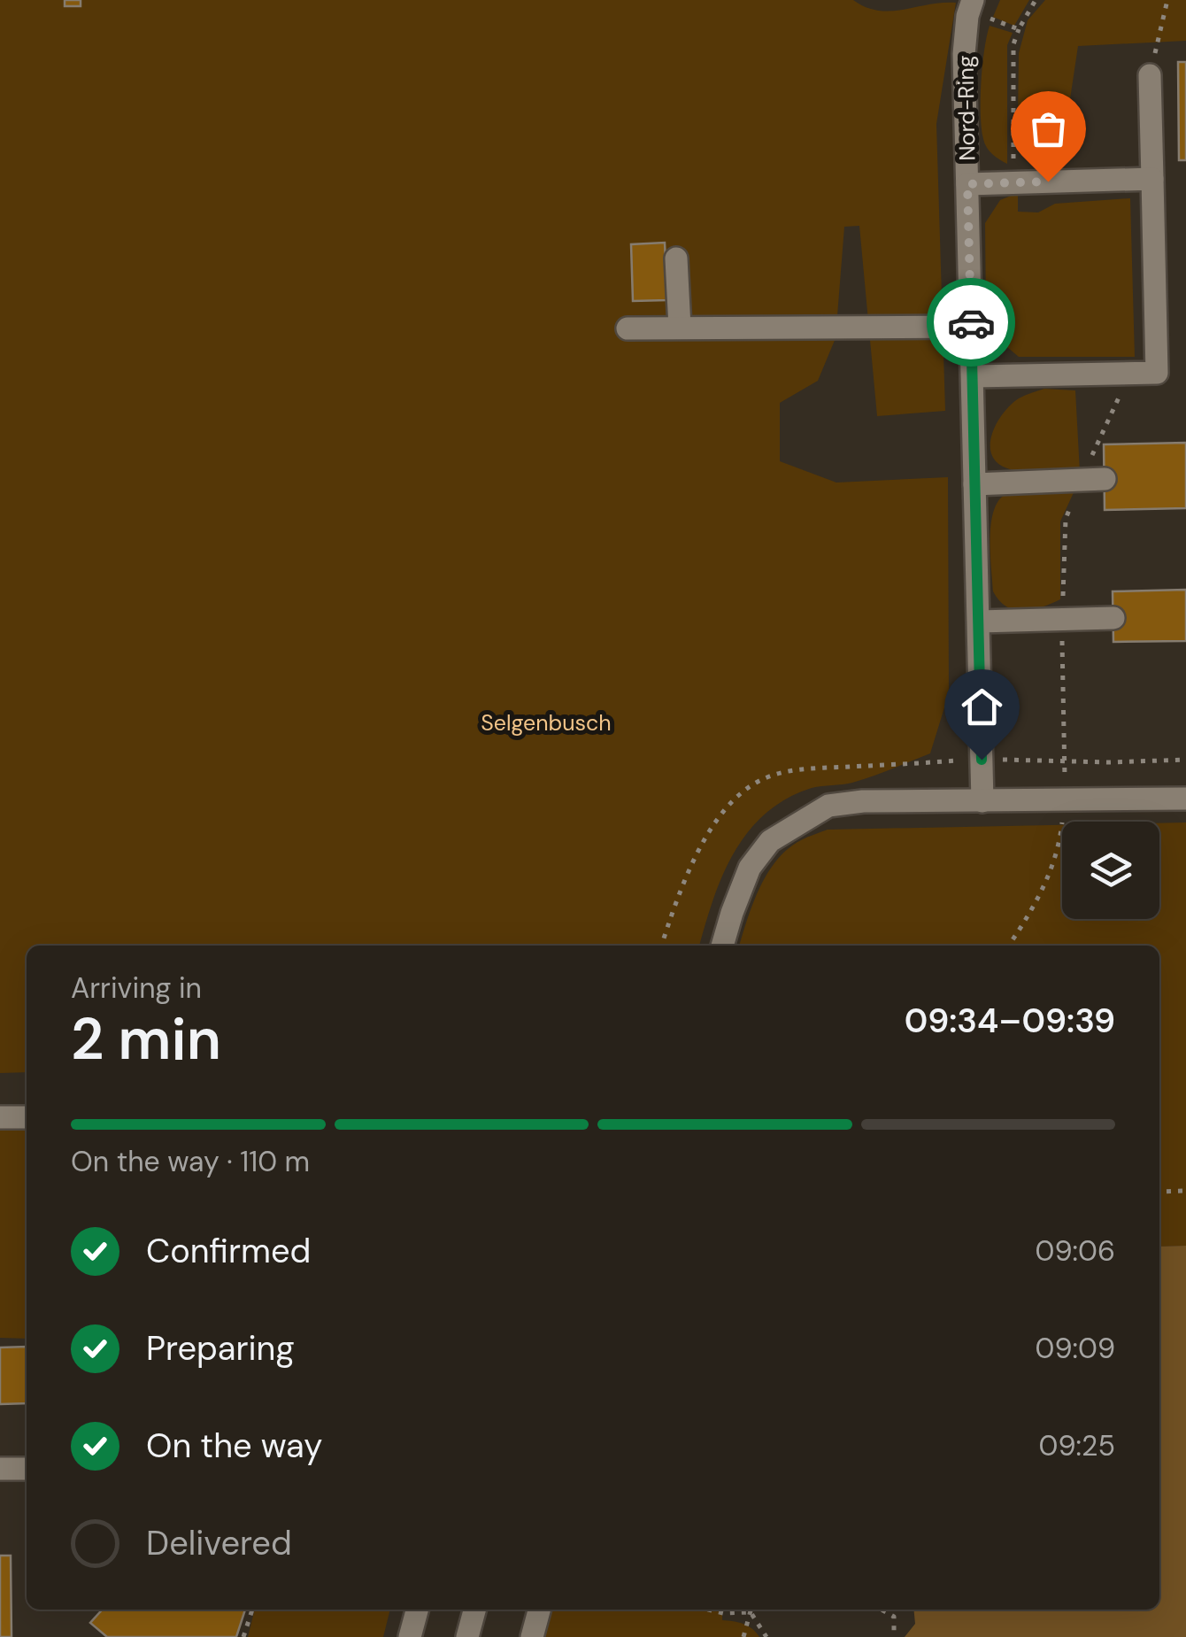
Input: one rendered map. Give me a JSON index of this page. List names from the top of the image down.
{
  "streets": {
    "street": ["Nord-Ring"]
  },
  "parks": ["Selgenbusch"],
  "page": {
    "heading": ["2 min", "Arriving in", "09:34–09:39"],
    "bar": "On the way · 110 m",
    "list": [
      ["Confirmed", "09:06"],
      ["Preparing", "09:09"],
      ["On the way", "09:25"],
      "Delivered"
    ]
  }
}
